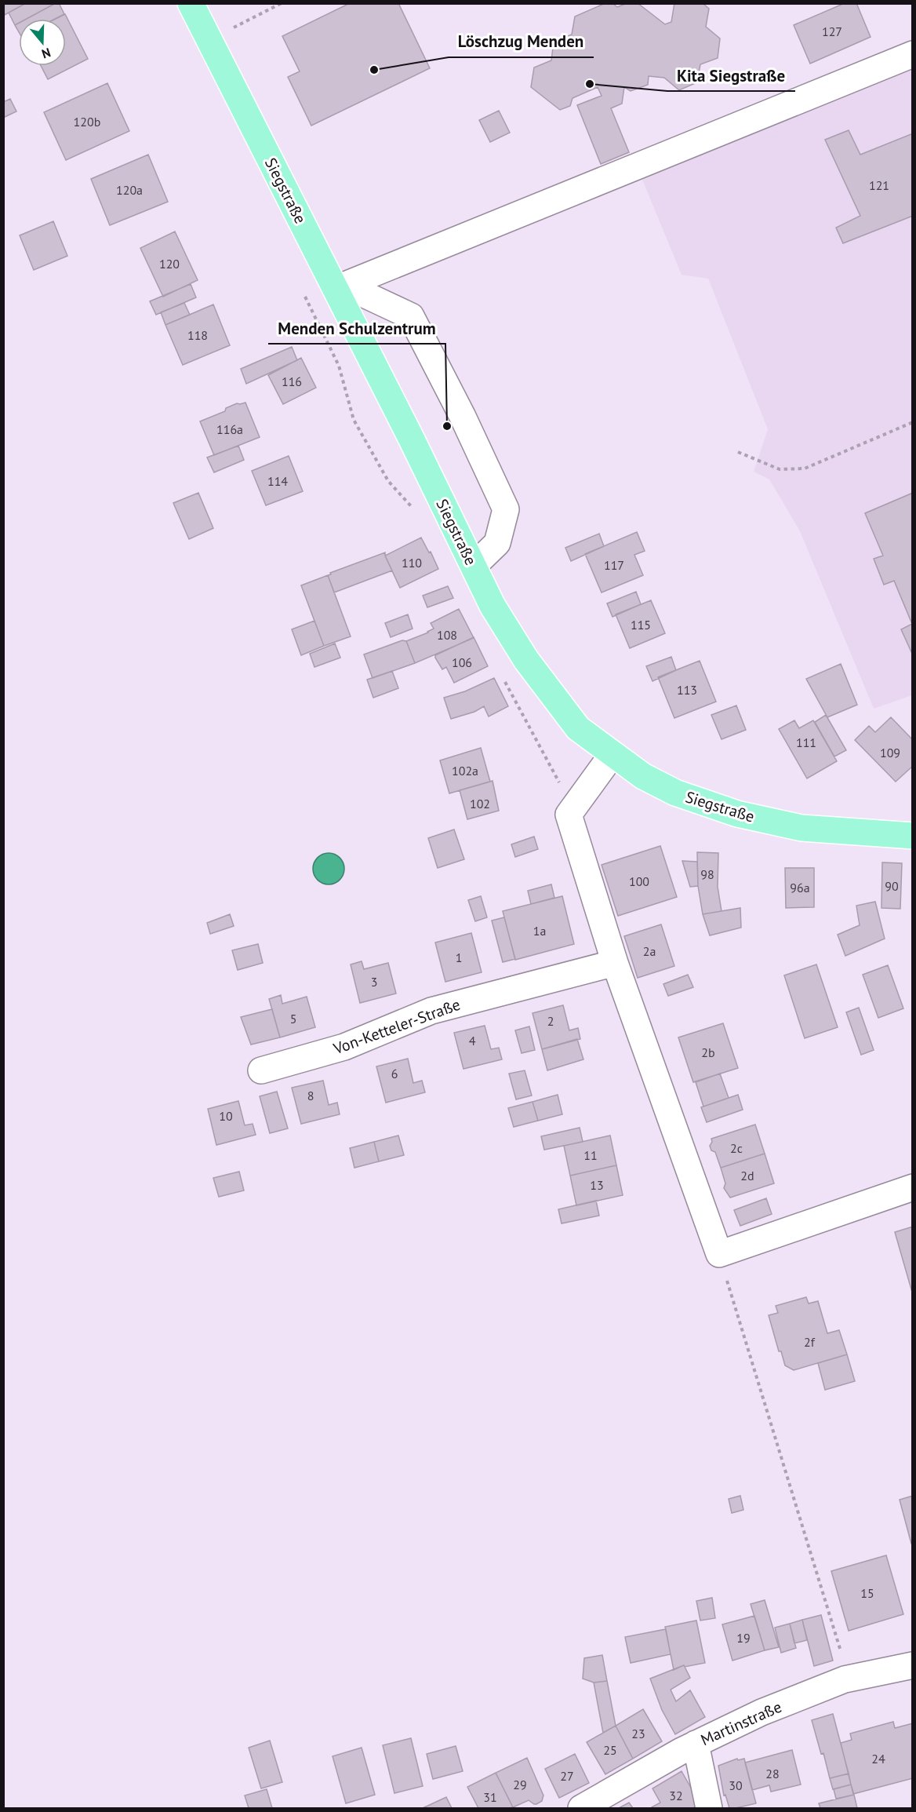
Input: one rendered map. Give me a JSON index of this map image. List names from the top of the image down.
{
  "streets": {
    "main road": ["Siegstraße"],
    "street": ["Von-Ketteler-Straße", "Martinstraße"]
  },
  "places": ["Löschzug Menden", "Kita Siegstraße", "Menden Schulzentrum"],
  "house_numbers": [
    "127",
    "120b",
    "121",
    "120a",
    "120",
    "118",
    "116",
    "116a",
    "114",
    "110",
    "117",
    "115",
    "108",
    "106",
    "113",
    "111",
    "109",
    "102a",
    "102",
    "98",
    "100",
    "90",
    "96a",
    "1a",
    "2a",
    "1",
    "3",
    "5",
    "2",
    "4",
    "2b",
    "6",
    "8",
    "10",
    "2c",
    "11",
    "2d",
    "13",
    "2f",
    "15",
    "19",
    "23",
    "25",
    "24",
    "28",
    "27",
    "29",
    "30",
    "32",
    "31"
  ],
  "north": "bottom"
}
